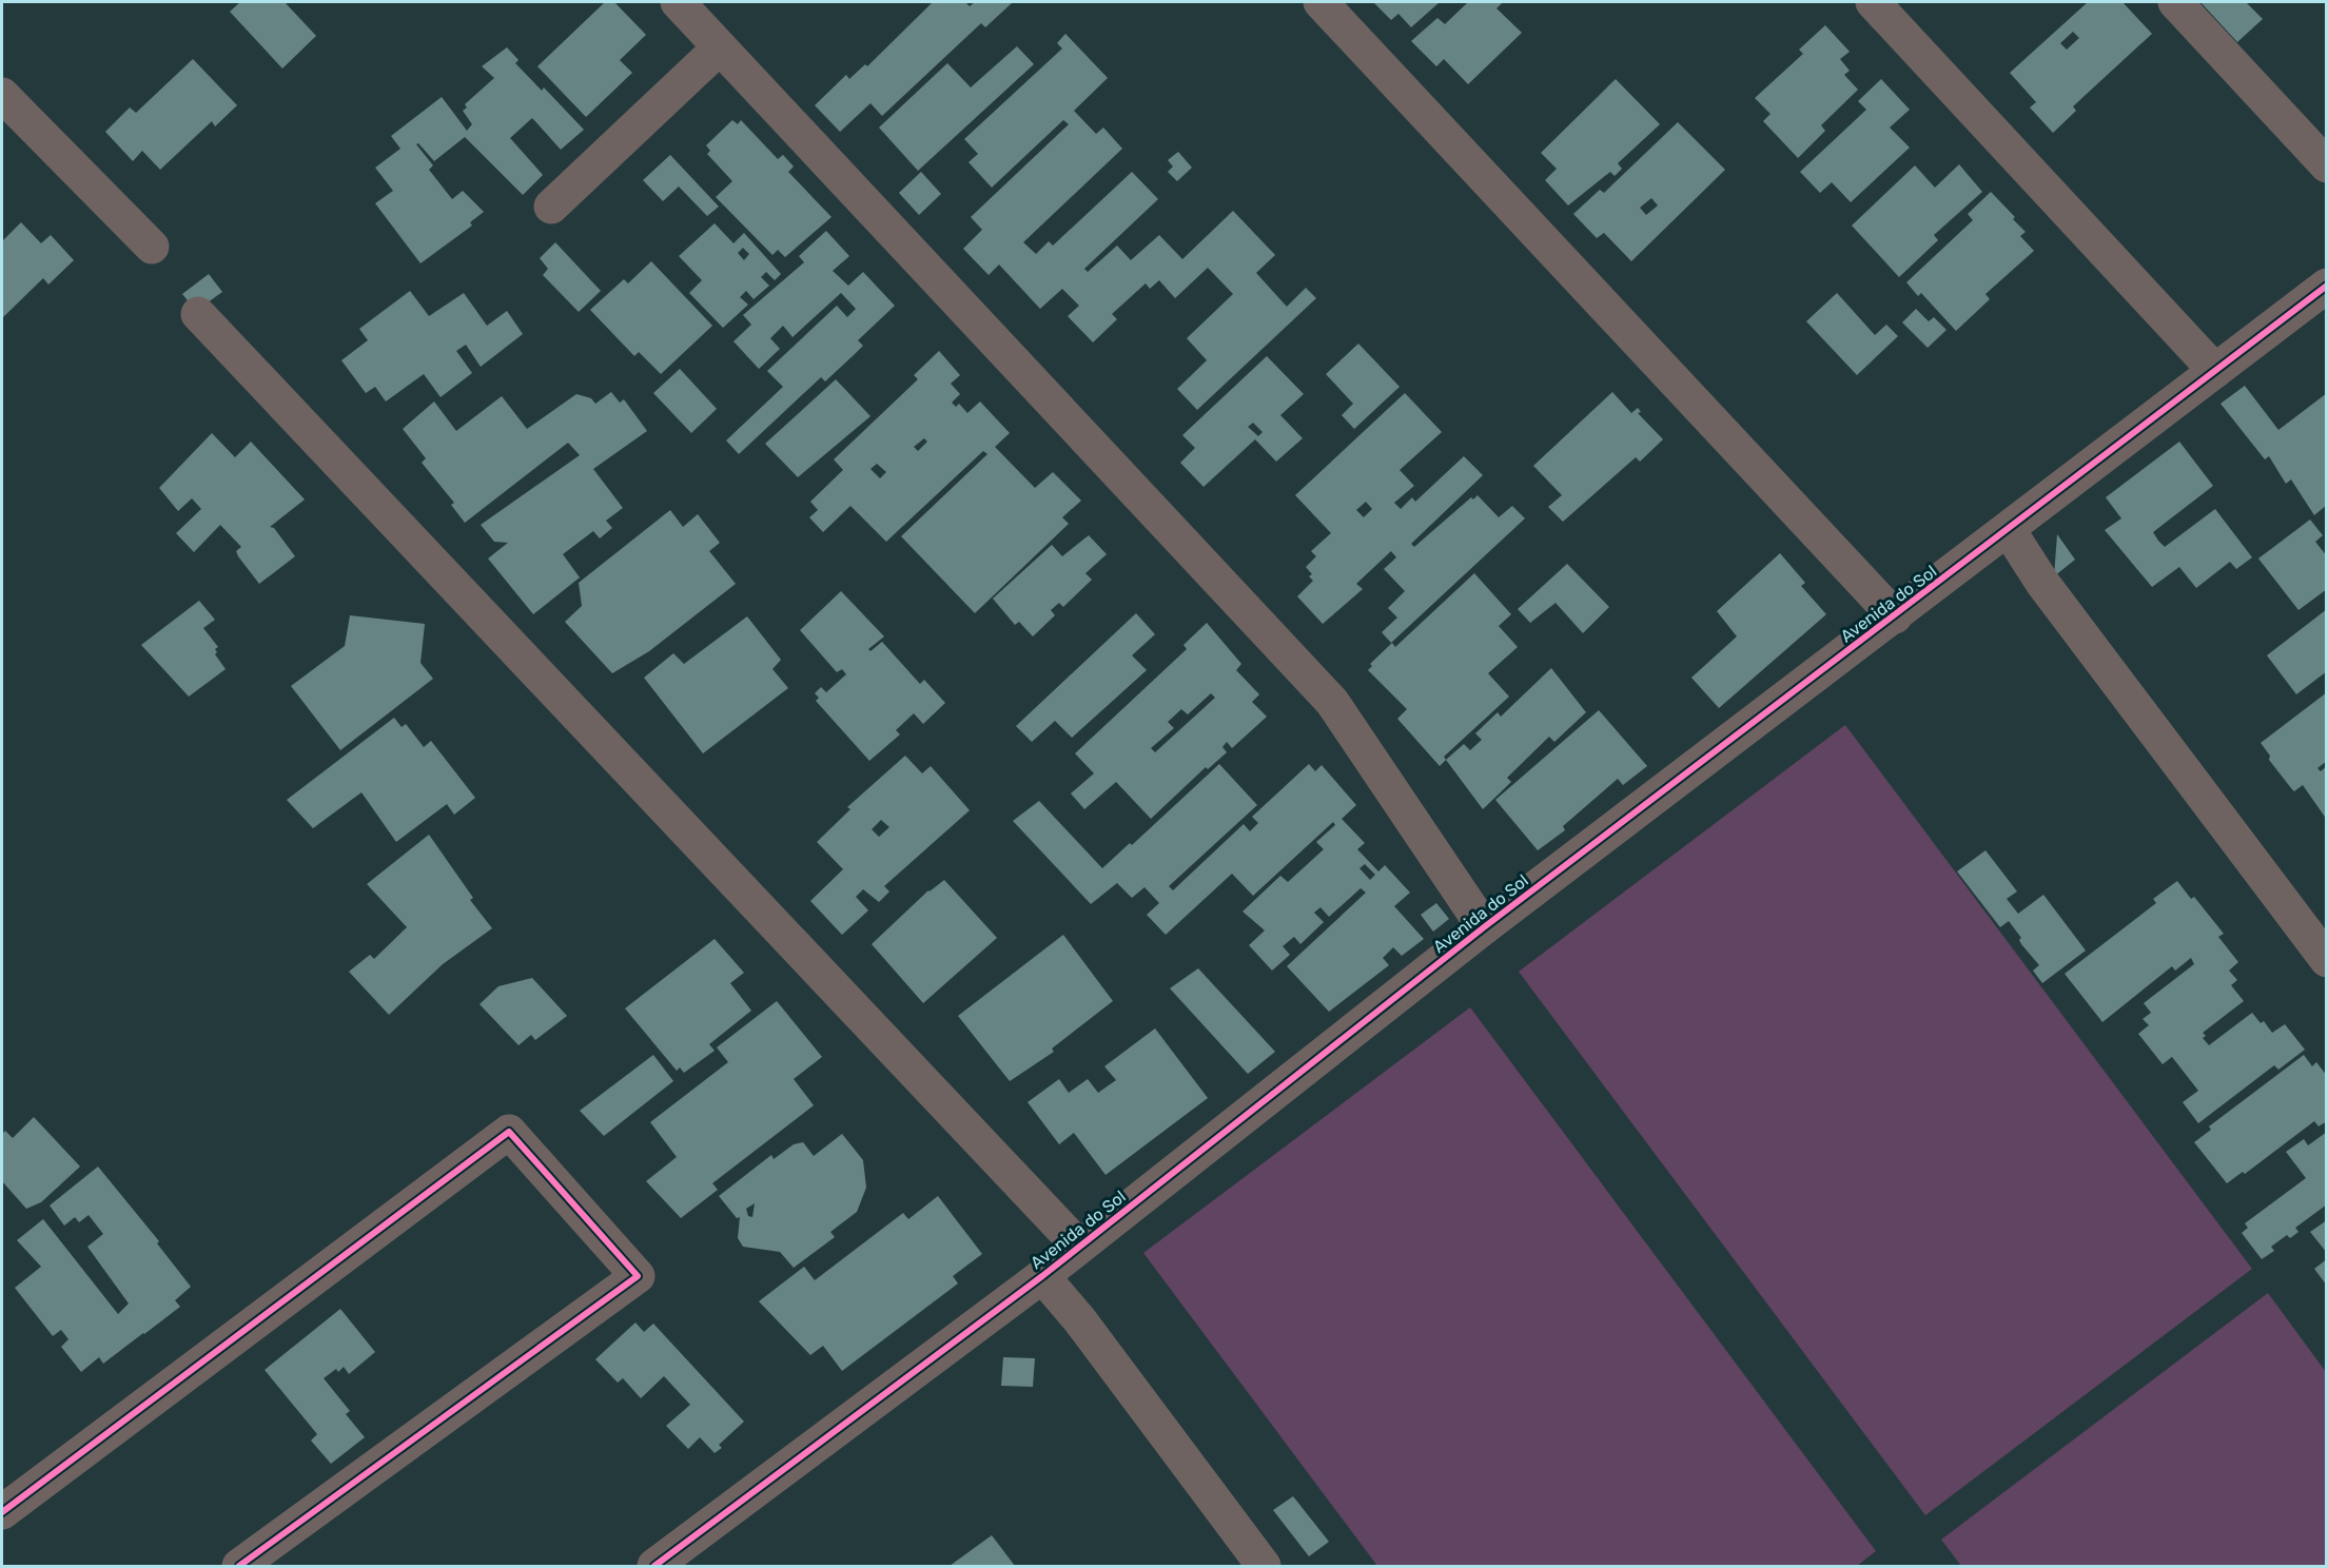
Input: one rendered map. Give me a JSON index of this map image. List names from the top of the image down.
{
  "streets": {
    "street": ["Avenida do Sol"]
  }
}
